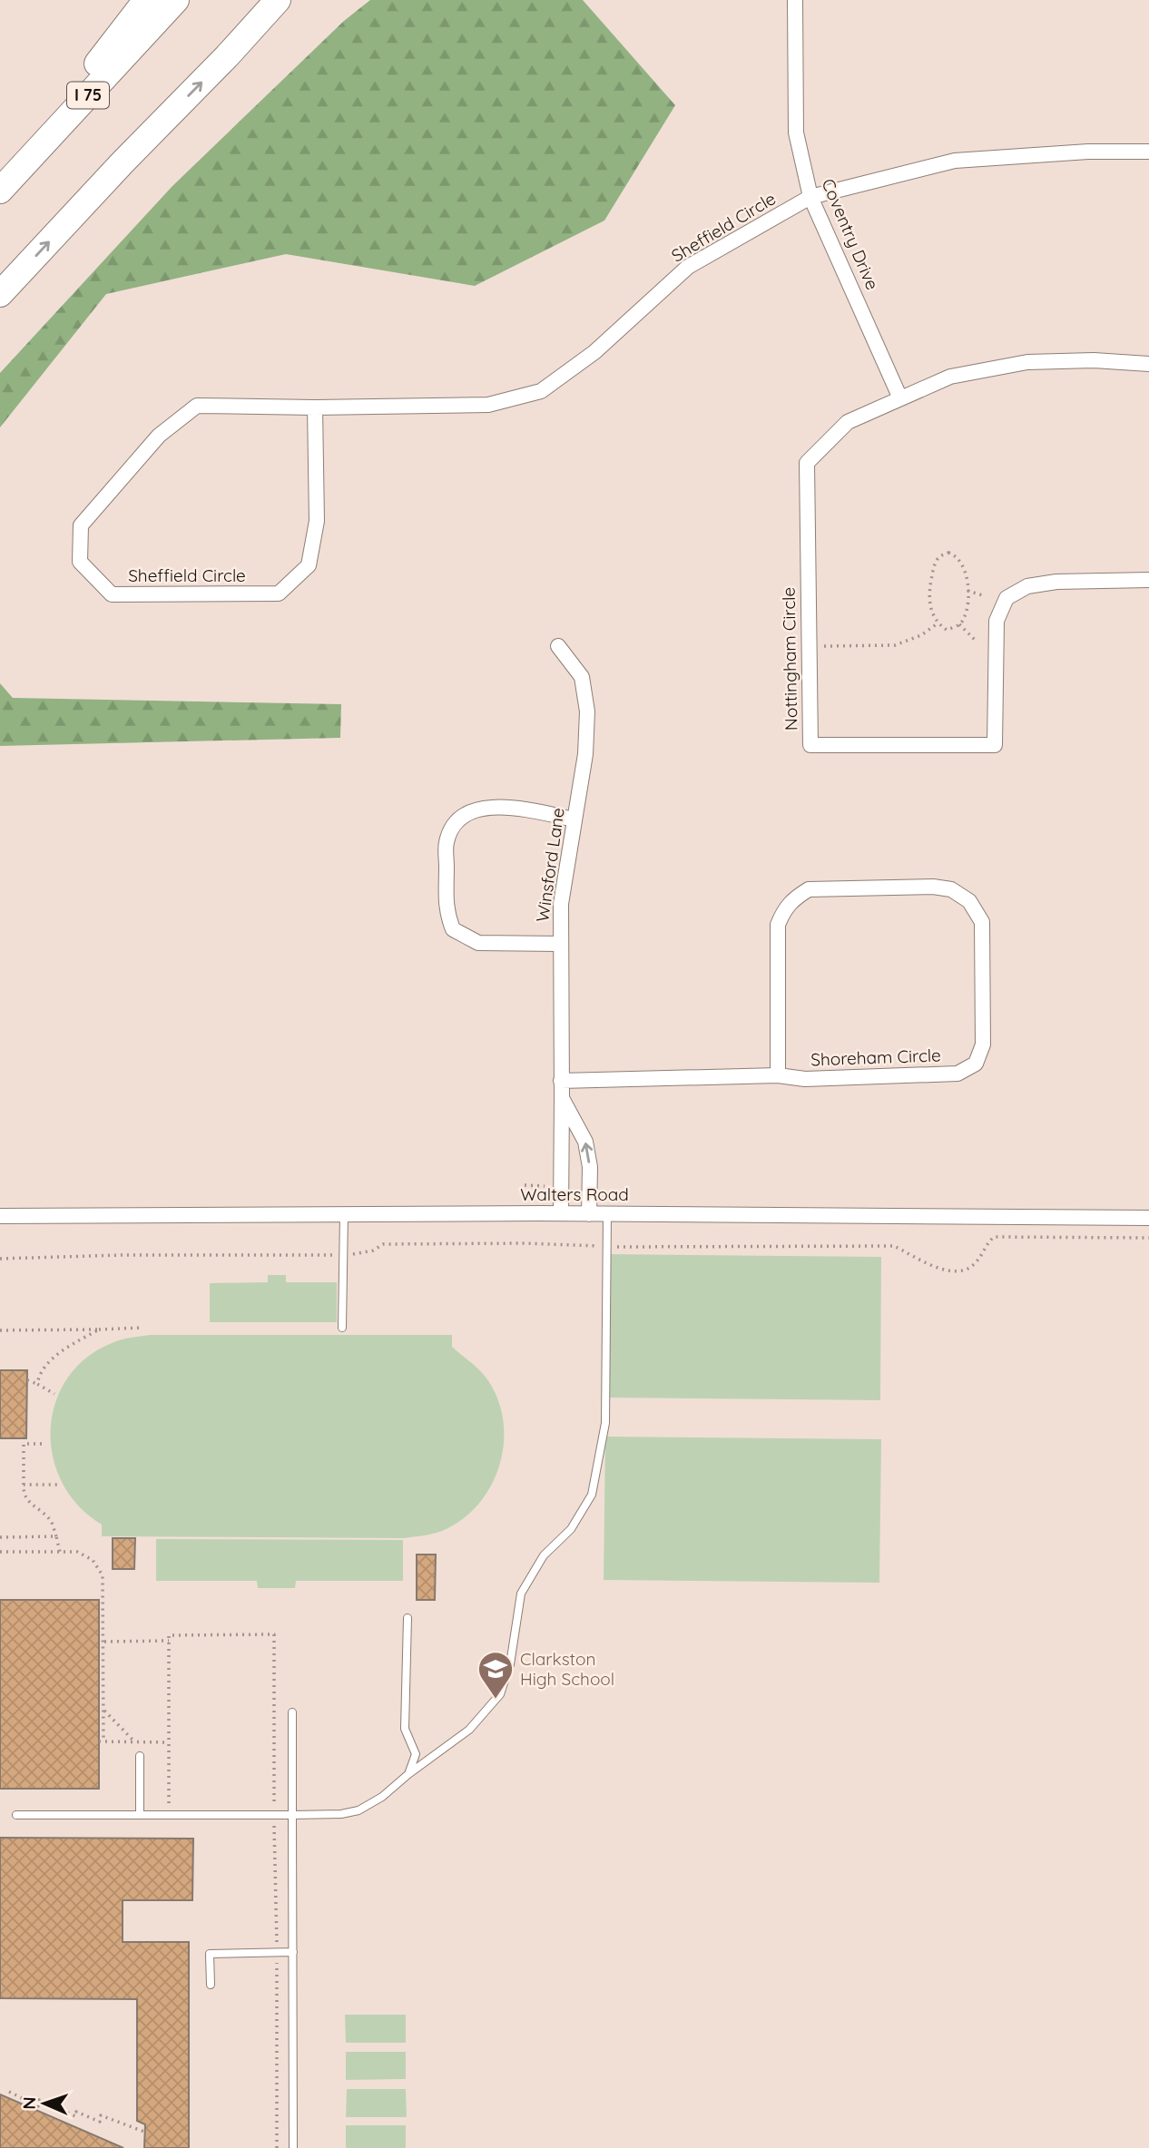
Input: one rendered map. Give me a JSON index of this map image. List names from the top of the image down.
{
  "streets": {
    "highway": ["I 75"],
    "street": [
      "Sheffield Circle",
      "Coventry Drive",
      "Nottingham Circle",
      "Winsford Lane",
      "Shoreham Circle",
      "Walters Road"
    ]
  },
  "crossings": [
    ["Sheffield Circle", "Coventry Drive"],
    ["Coventry Drive", "Nottingham Circle"],
    ["Winsford Lane", "Shoreham Circle"],
    ["Winsford Lane", "Walters Road"]
  ],
  "places": {
    "school or university": ["Clarkston High School"]
  },
  "north": "left"
}
